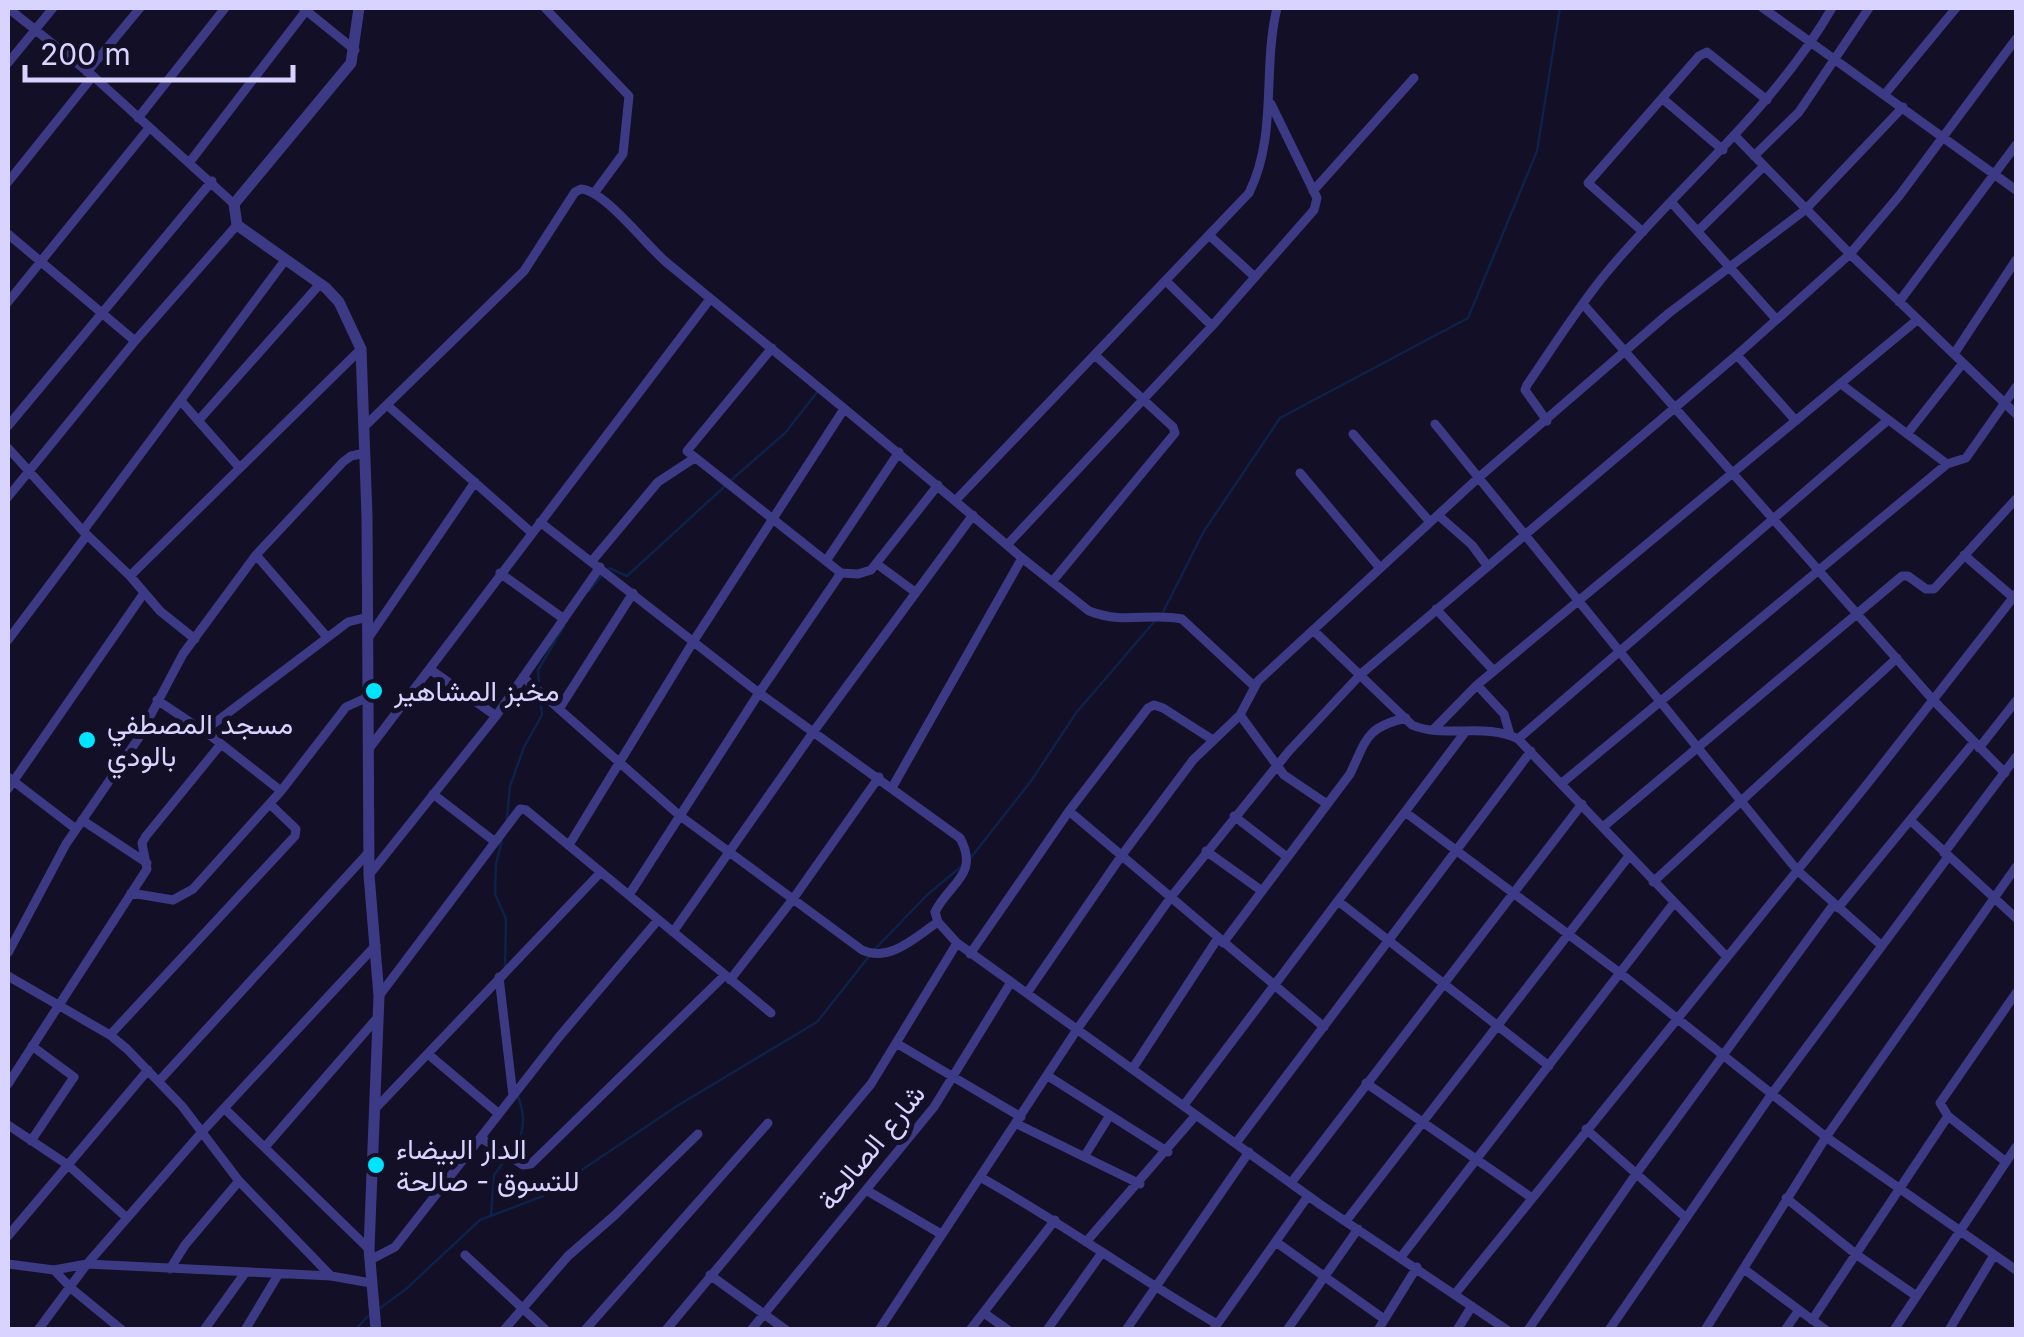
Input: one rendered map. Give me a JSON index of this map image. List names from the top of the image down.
{
  "streets": {
    "street": ["شارع الصالحة"]
  },
  "places": ["مخبز المشاهير", "مسجد المصطفي بالودي", "الدار البيضاء للتسوق - صالحة"],
  "scale_bar": "200 m"
}
